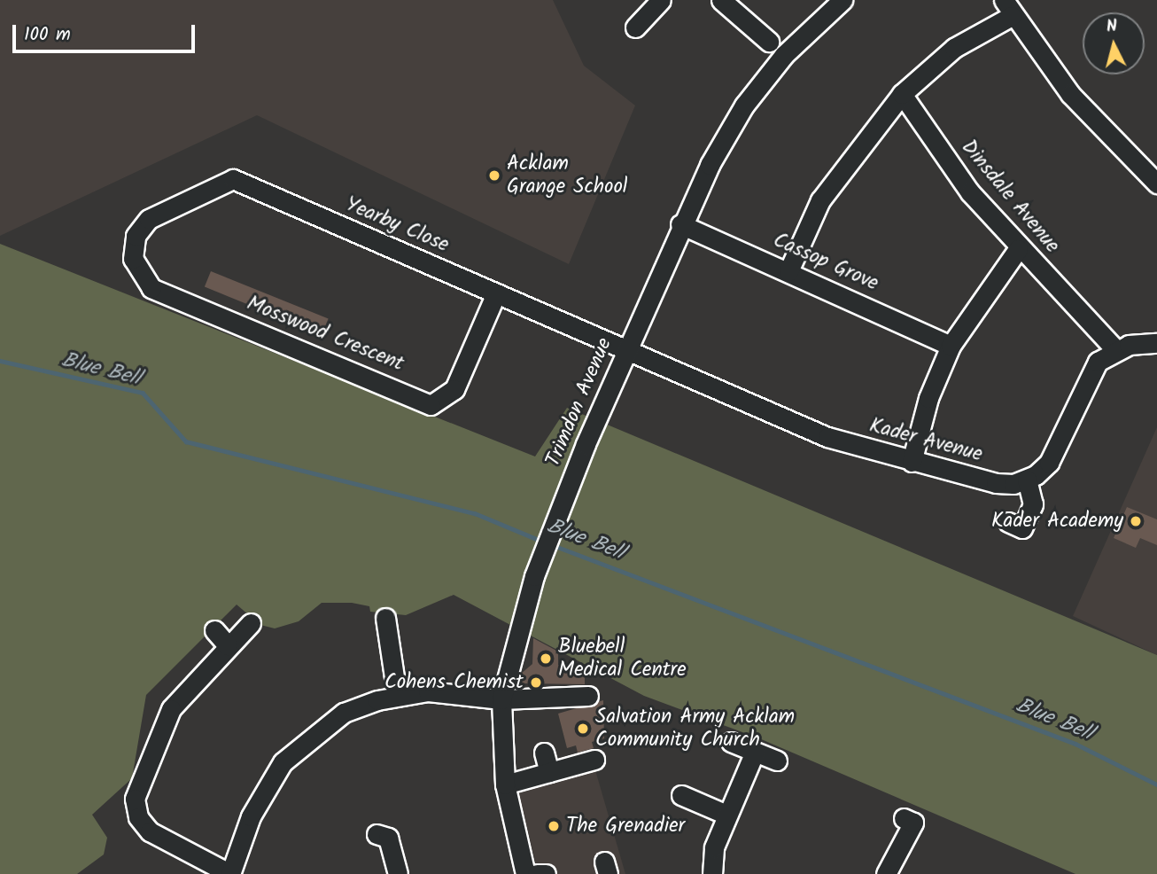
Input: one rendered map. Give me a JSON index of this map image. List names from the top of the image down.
{
  "streets": {
    "street": [
      "Dinsdale Avenue",
      "Yearby Close",
      "Cassop Grove",
      "Mosswood Crescent",
      "Trimdon Avenue",
      "Kader Avenue"
    ]
  },
  "crossings": [
    ["Yearby Close", "Mosswood Crescent"],
    ["Yearby Close", "Trimdon Avenue"],
    ["Yearby Close", "Kader Avenue"],
    ["Cassop Grove", "Trimdon Avenue"],
    ["Trimdon Avenue", "Kader Avenue"]
  ],
  "water": ["Blue Bell"],
  "places": [
    "Acklam Grange School",
    "Kader Academy",
    "Bluebell Medical Centre",
    "Cohens Chemist",
    "Salvation Army Acklam Community Church",
    "The Grenadier"
  ],
  "scale_bar": "100 m",
  "north": "top"
}
